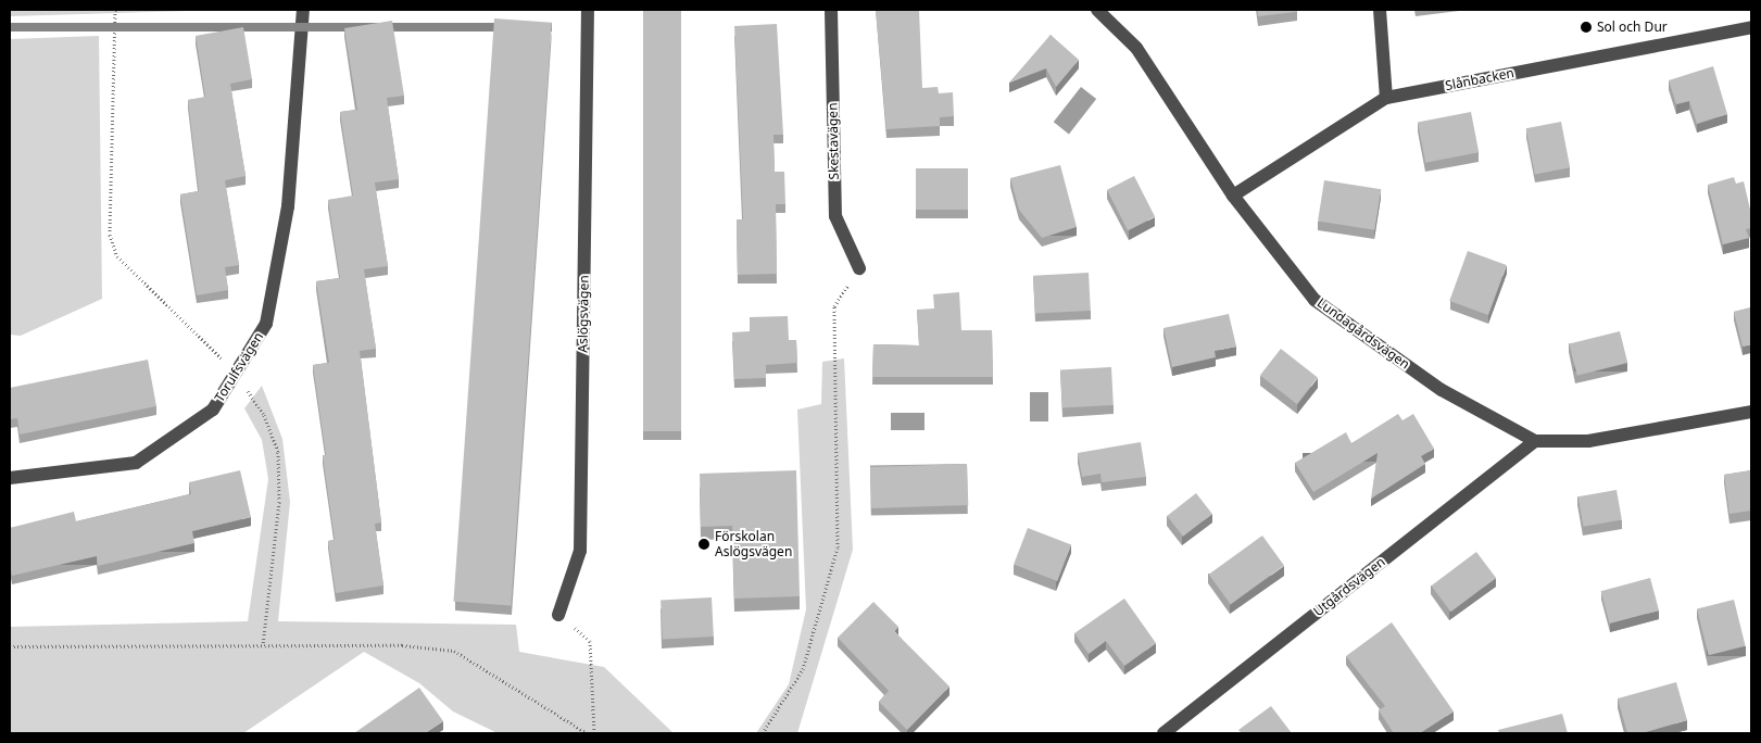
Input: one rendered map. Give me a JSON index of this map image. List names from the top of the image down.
{
  "streets": {
    "street": [
      "Slånbacken",
      "Skestavägen",
      "Aslögsvägen",
      "Lundagårdsvägen",
      "Torulfsvägen",
      "Utgårdsvägen"
    ]
  },
  "crossings": [
    ["Slånbacken", "Lundagårdsvägen"],
    ["Lundagårdsvägen", "Utgårdsvägen"]
  ],
  "places": ["Sol och Dur", "Förskolan Aslögsvägen"]
}
